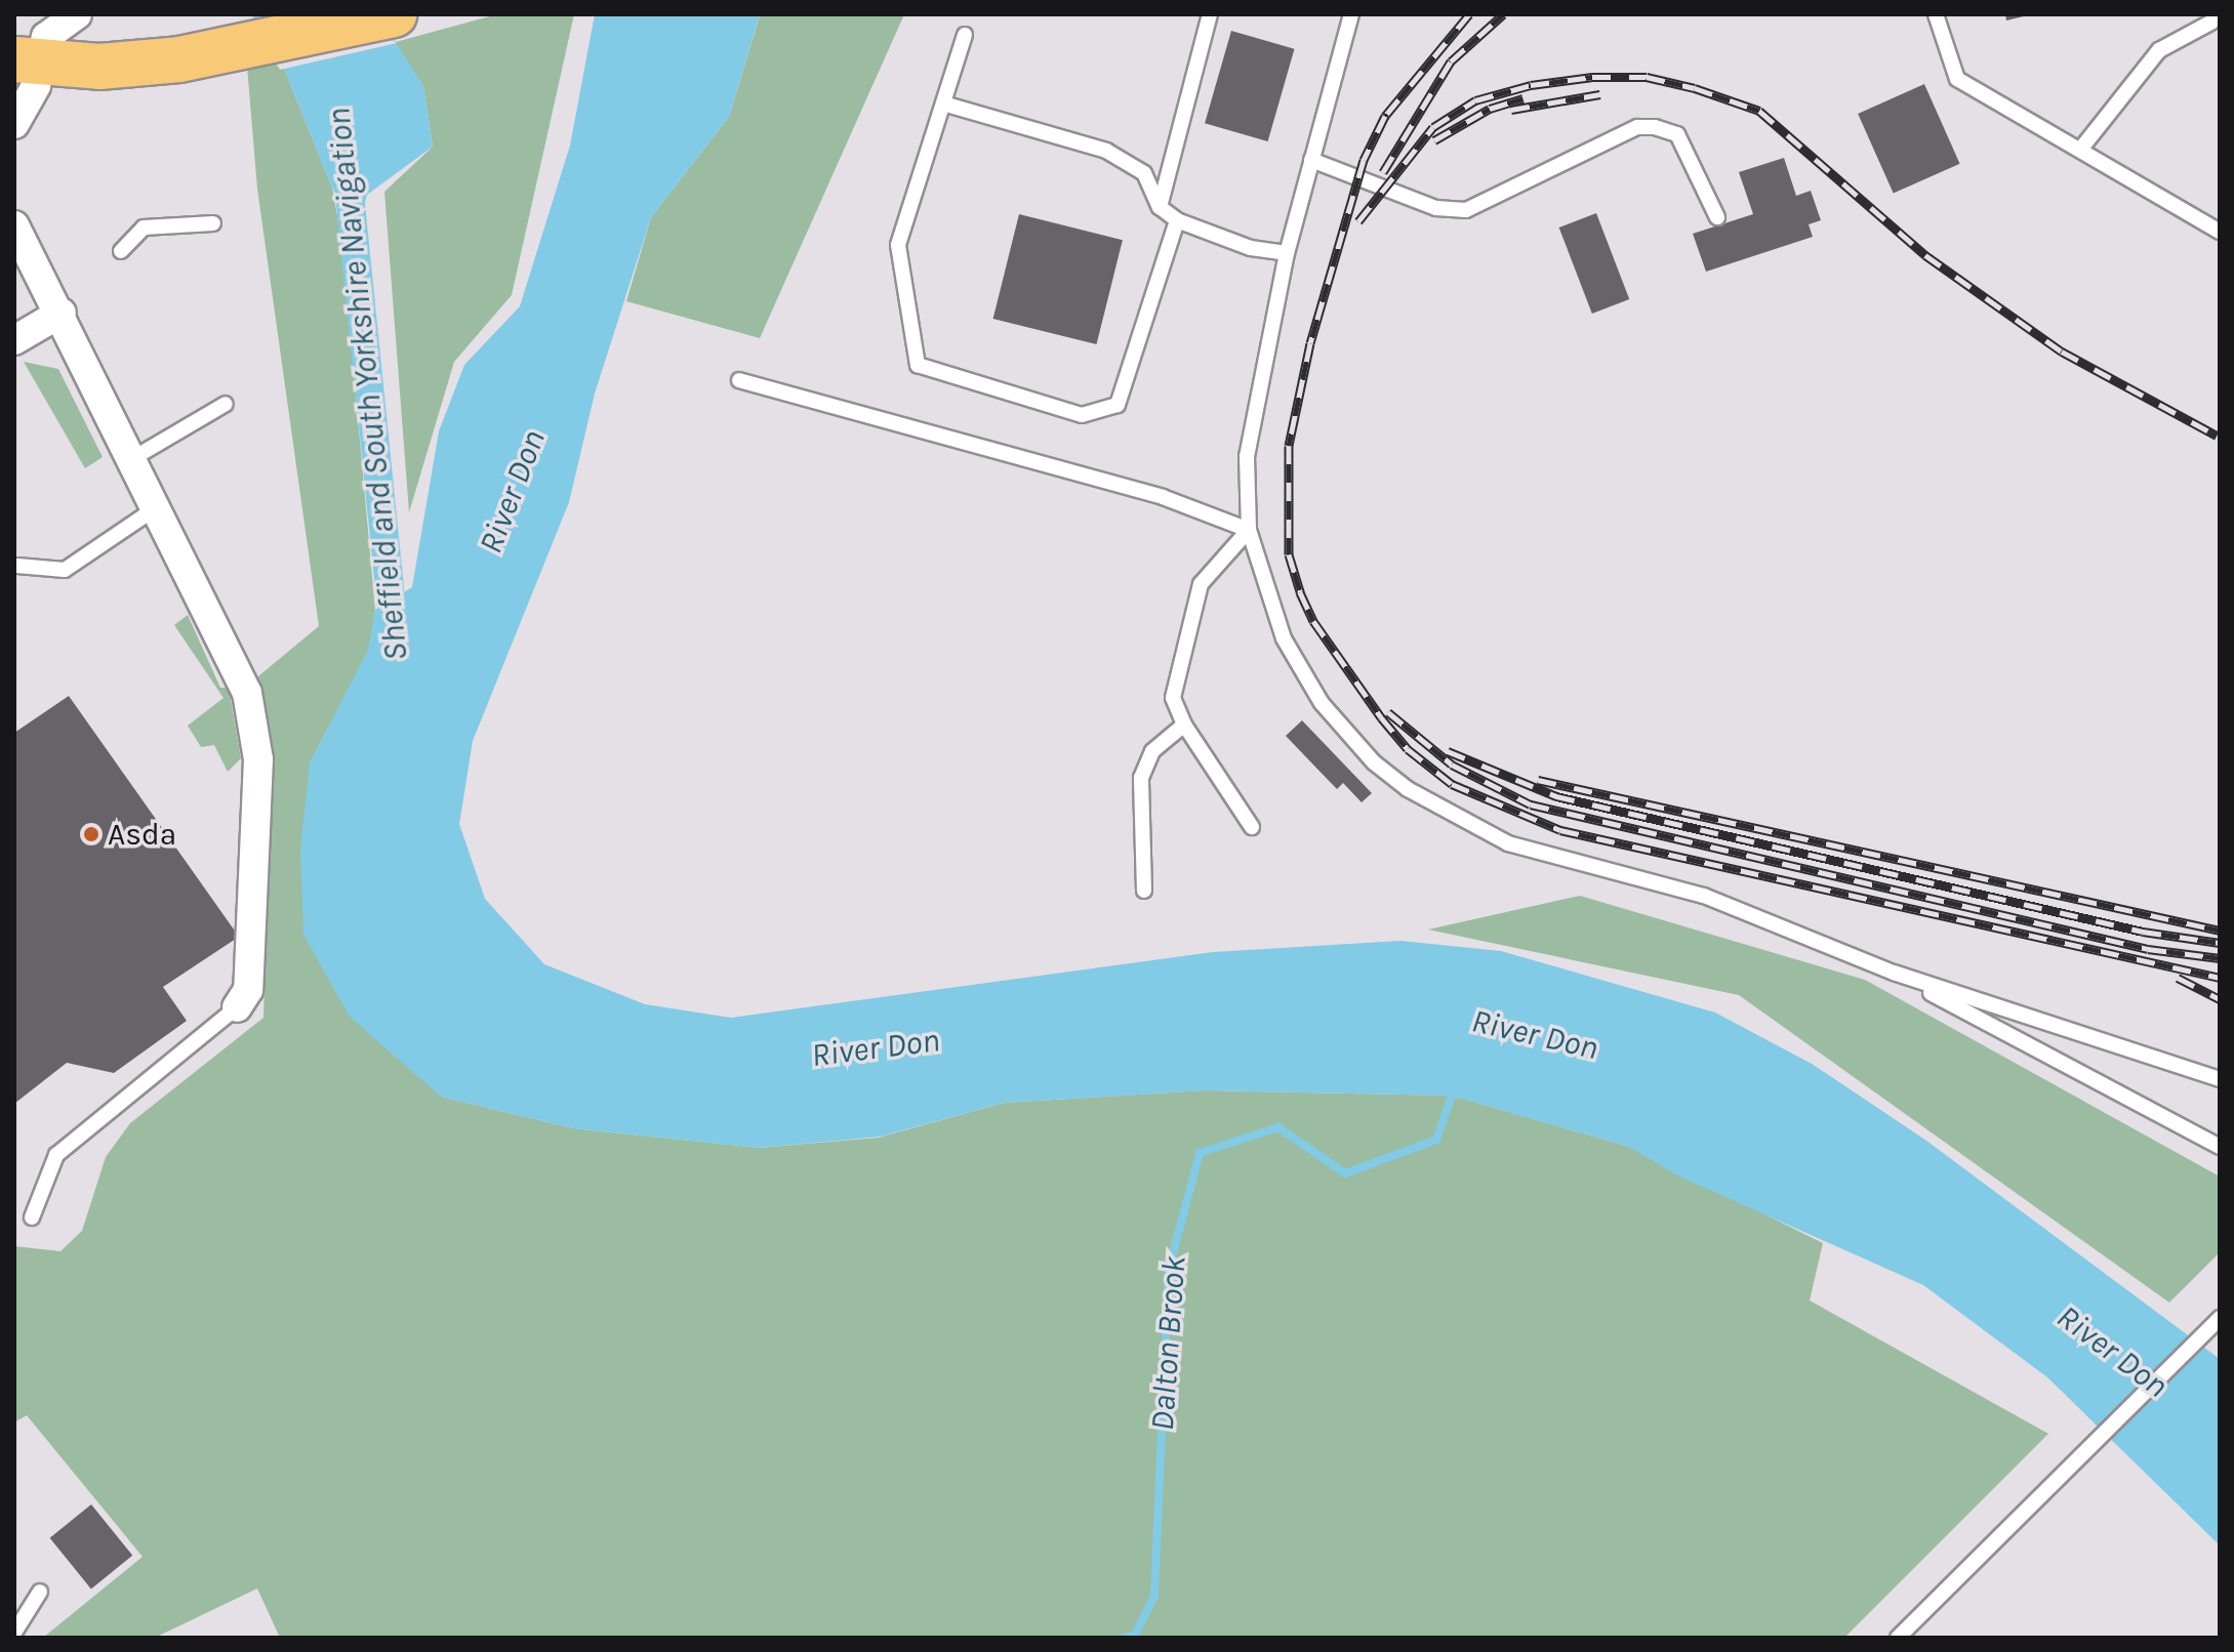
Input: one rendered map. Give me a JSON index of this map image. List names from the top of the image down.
{
  "water": ["Sheffield and South Yorkshire Navigation", "River Don", "Dalton Brook"],
  "places": ["Asda"]
}
